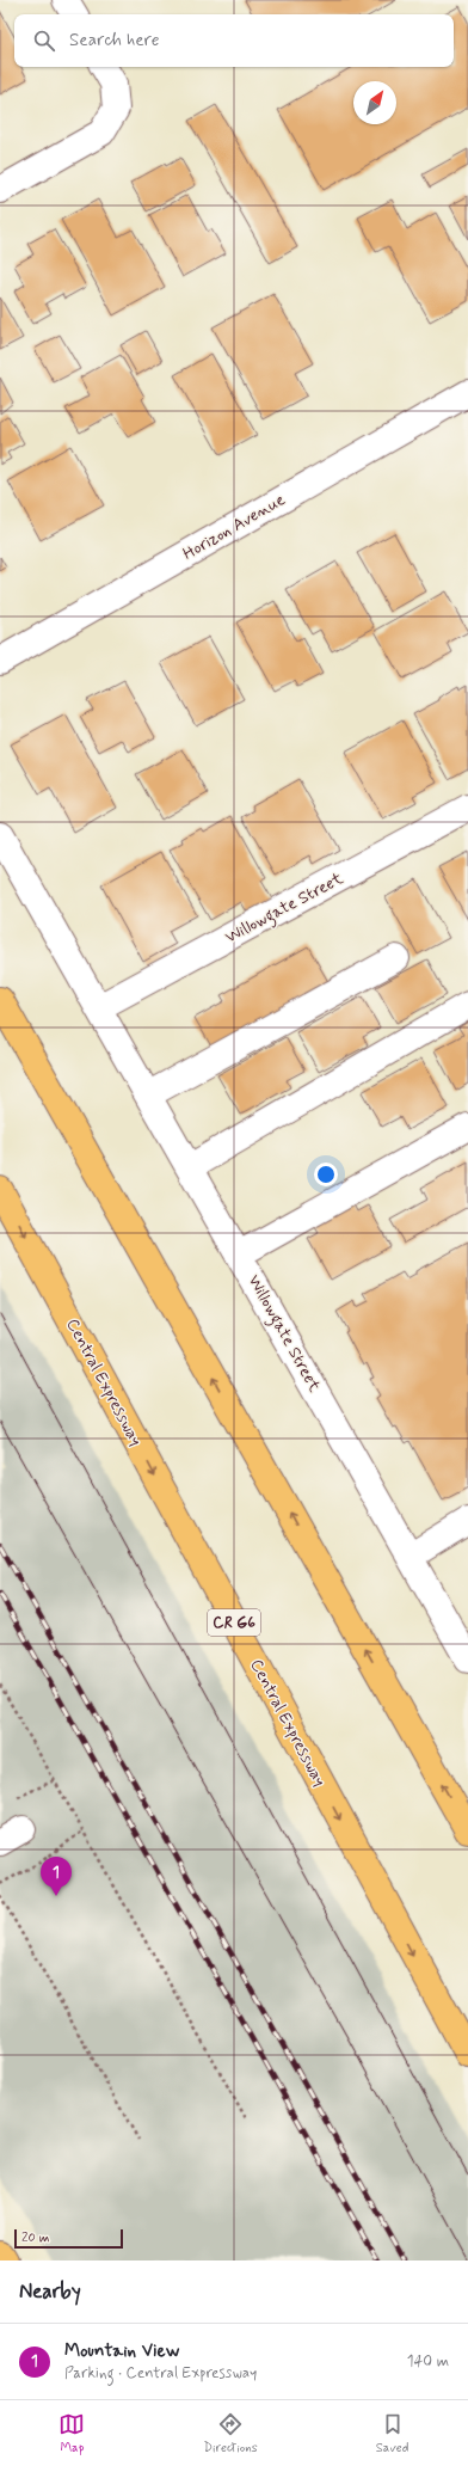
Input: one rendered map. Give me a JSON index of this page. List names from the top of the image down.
{
  "streets": {
    "main road": ["Central Expressway", "CR G6"],
    "street": ["Horizon Avenue", "Willowgate Street"]
  },
  "scale_bar": "20 m",
  "north": "top right",
  "page": {
    "search": "Search here",
    "pins": "1",
    "scale": "20 m",
    "heading": "Nearby",
    "list": [
      {
        "mark": "1",
        "name": "Mountain View",
        "note": "Parking · Central Expressway",
        "value": "140 m"
      }
    ],
    "nav": ["Map", "Directions", "Saved"]
  }
}
